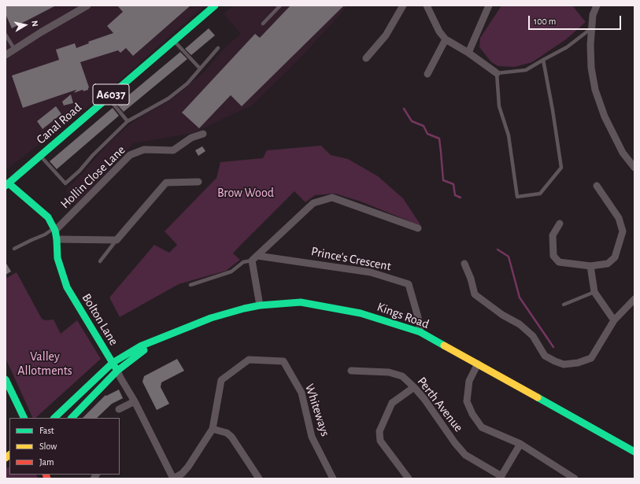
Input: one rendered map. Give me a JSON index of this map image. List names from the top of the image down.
{
  "streets": {
    "main road": [
      "A6037",
      "Canal Road",
      "Kings Road",
      "Bolton Lane"
    ],
    "street": [
      "Hollin Close Lane",
      "Prince's Crescent",
      "Perth Avenue",
      "Whiteways"
    ]
  },
  "crossings": [
    ["Canal Road", "Bolton Lane"],
    ["Hollin Close Lane", "Bolton Lane"],
    ["Prince's Crescent", "Kings Road"],
    ["Kings Road", "Bolton Lane"],
    ["Bolton Lane", "Whiteways"]
  ],
  "parks": ["Brow Wood", "Valley Allotments"],
  "legend": ["Fast", "Slow", "Jam"],
  "scale_bar": "100 m",
  "north": "right"
}
